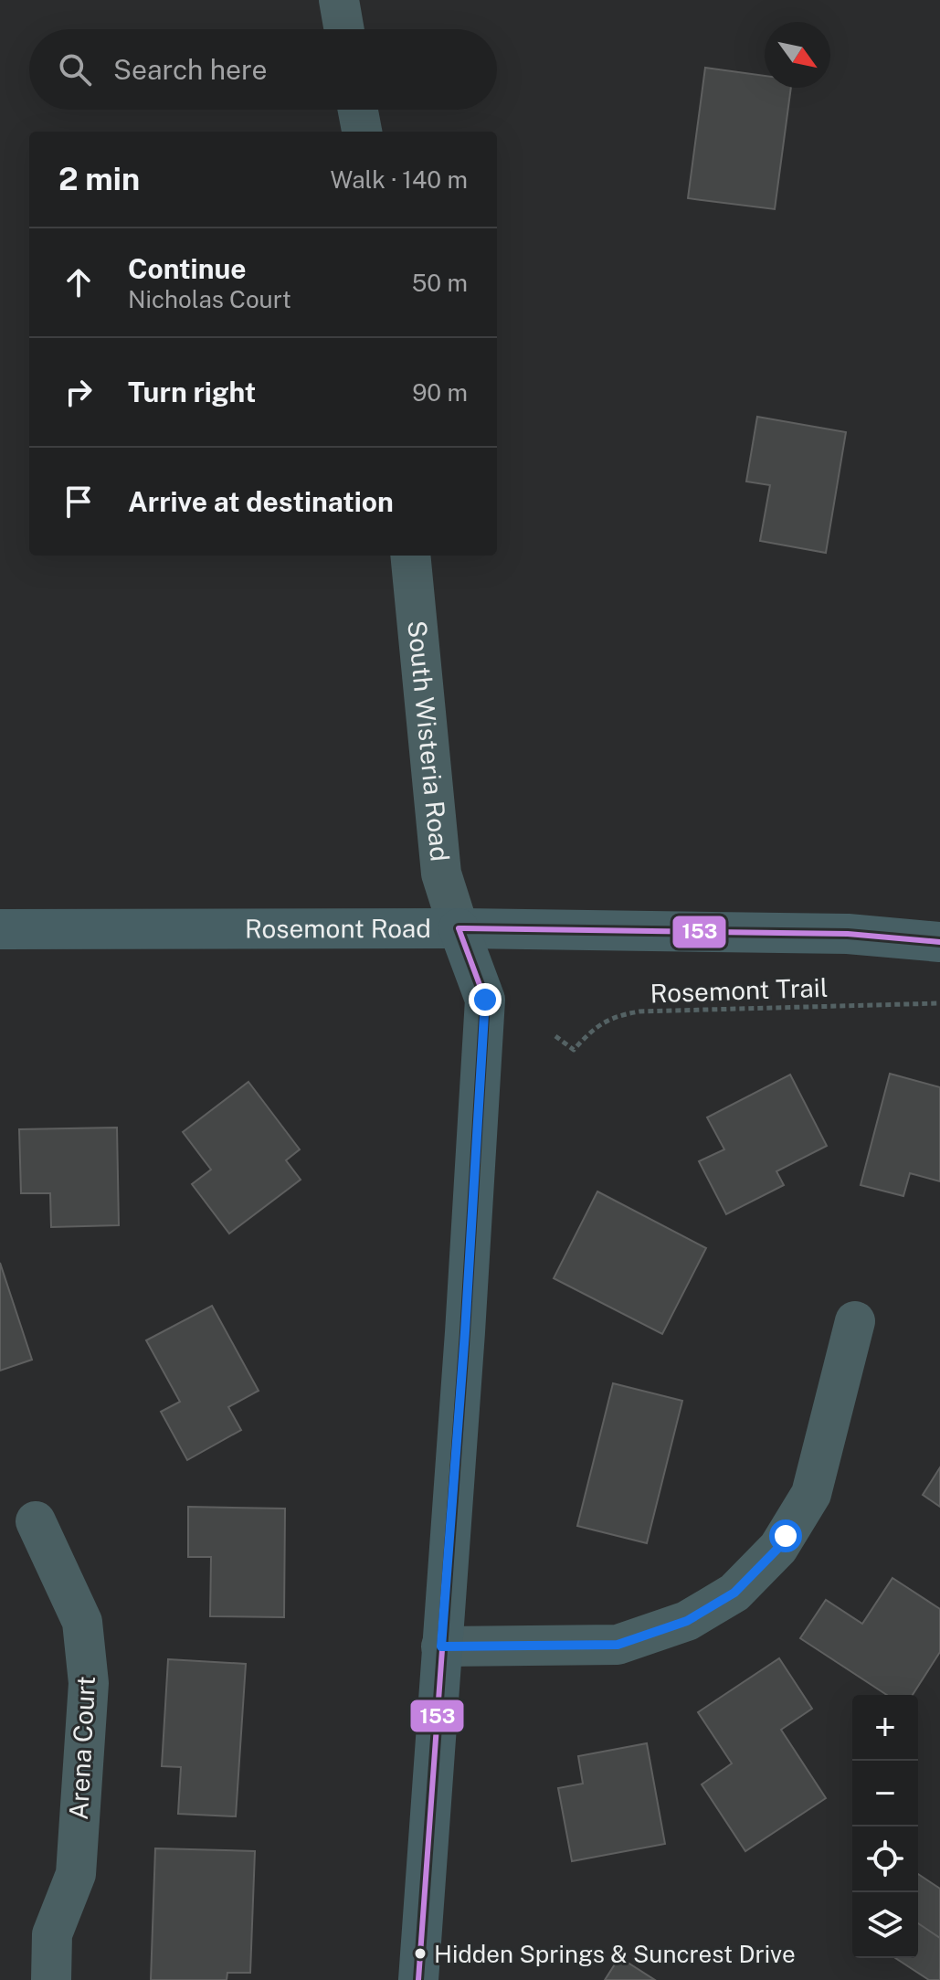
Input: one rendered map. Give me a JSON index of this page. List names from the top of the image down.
{
  "streets": {
    "main road": ["Rosemont Road"],
    "street": ["South Wisteria Road", "Arena Court"],
    "path": ["Rosemont Trail"]
  },
  "crossings": [
    ["South Wisteria Road", "Rosemont Road"]
  ],
  "places": ["Hidden Springs & Suncrest Drive"],
  "lines": ["transit line 153"],
  "north": "bottom right",
  "page": {
    "search": "Search here",
    "heading": ["2 min", "Walk · 140 m"],
    "list": [
      ["Continue", "Nicholas Court", "50 m"],
      ["Turn right", "90 m"],
      "Arrive at destination"
    ],
    "map_buttons": ["+", "−"]
  }
}
